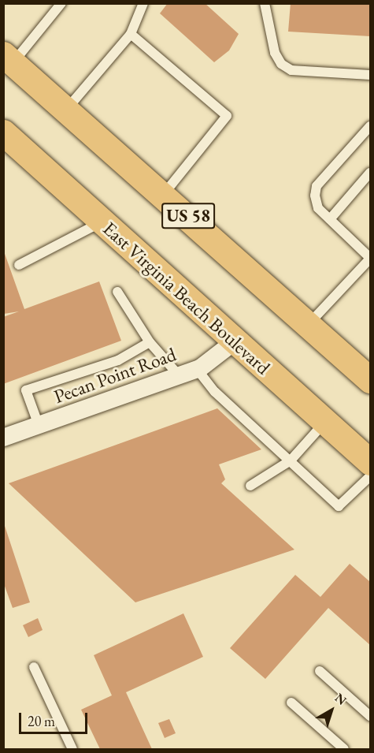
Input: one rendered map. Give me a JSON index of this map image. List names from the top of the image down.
{
  "streets": {
    "main road": ["US 58", "East Virginia Beach Boulevard"],
    "street": ["Pecan Point Road"]
  },
  "crossings": [
    ["East Virginia Beach Boulevard", "Pecan Point Road"]
  ],
  "scale_bar": "20 m",
  "north": "top right"
}
